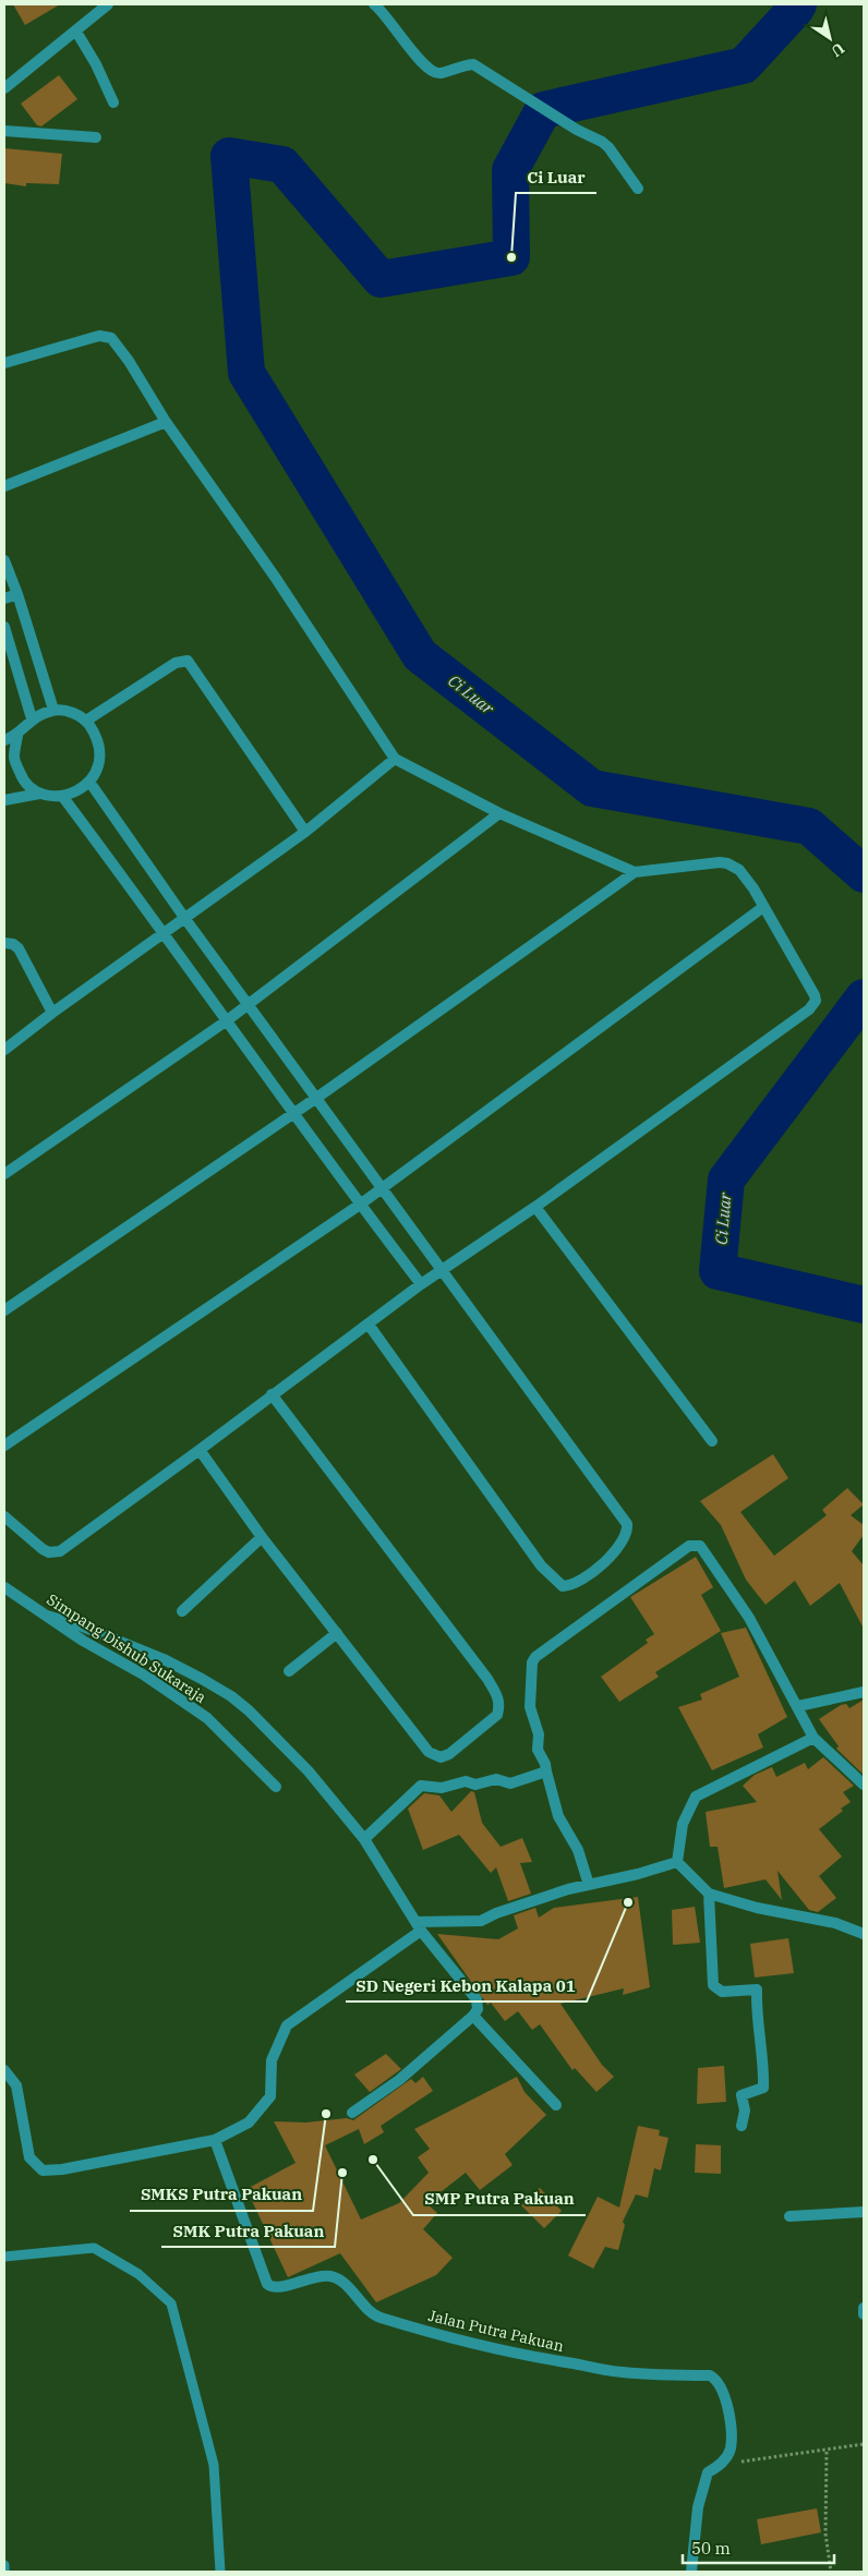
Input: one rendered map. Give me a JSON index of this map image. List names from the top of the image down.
{
  "streets": {
    "street": ["Simpang Dishub Sukaraja", "Jalan Putra Pakuan"]
  },
  "water": ["Ci Luar"],
  "places": [
    "Ci Luar",
    "SD Negeri Kebon Kalapa 01",
    "SMKS Putra Pakuan",
    "SMP Putra Pakuan",
    "SMK Putra Pakuan"
  ],
  "scale_bar": "50 m",
  "north": "bottom right"
}
